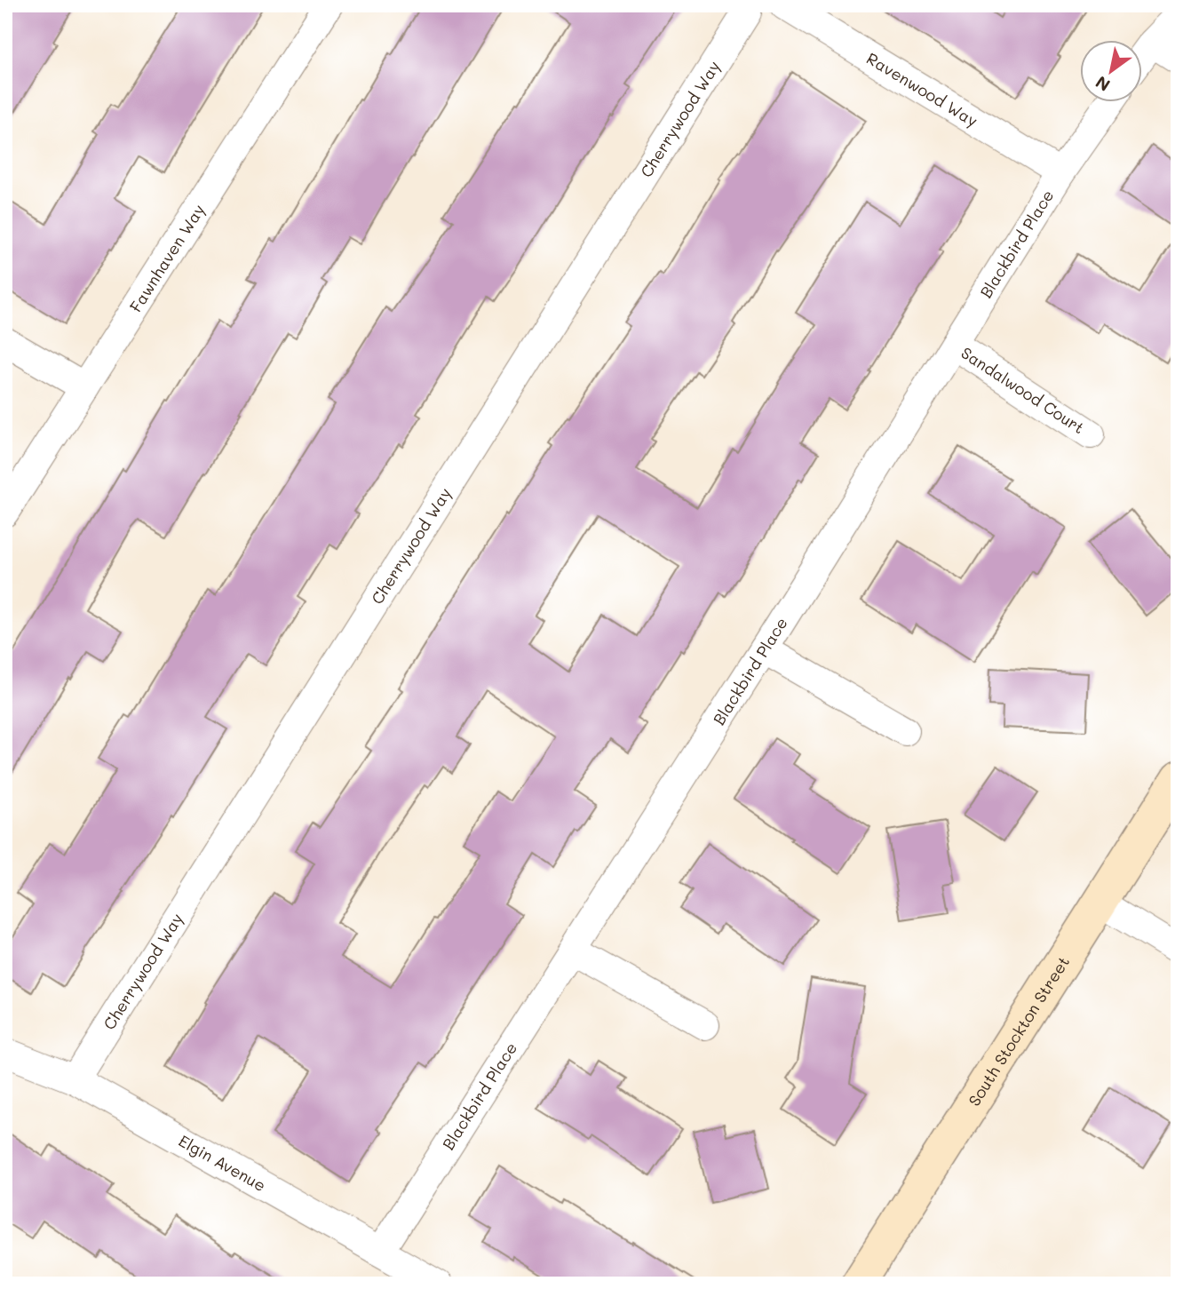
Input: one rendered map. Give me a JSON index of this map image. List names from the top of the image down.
{
  "streets": {
    "street": [
      "Ravenwood Way",
      "Cherrywood Way",
      "Blackbird Place",
      "Fawnhaven Way",
      "Sandalwood Court",
      "South Stockton Street",
      "Elgin Avenue"
    ]
  },
  "crossings": [
    ["Ravenwood Way", "Blackbird Place"],
    ["Cherrywood Way", "Elgin Avenue"],
    ["Blackbird Place", "Sandalwood Court"],
    ["Blackbird Place", "Elgin Avenue"]
  ],
  "north": "bottom left"
}
